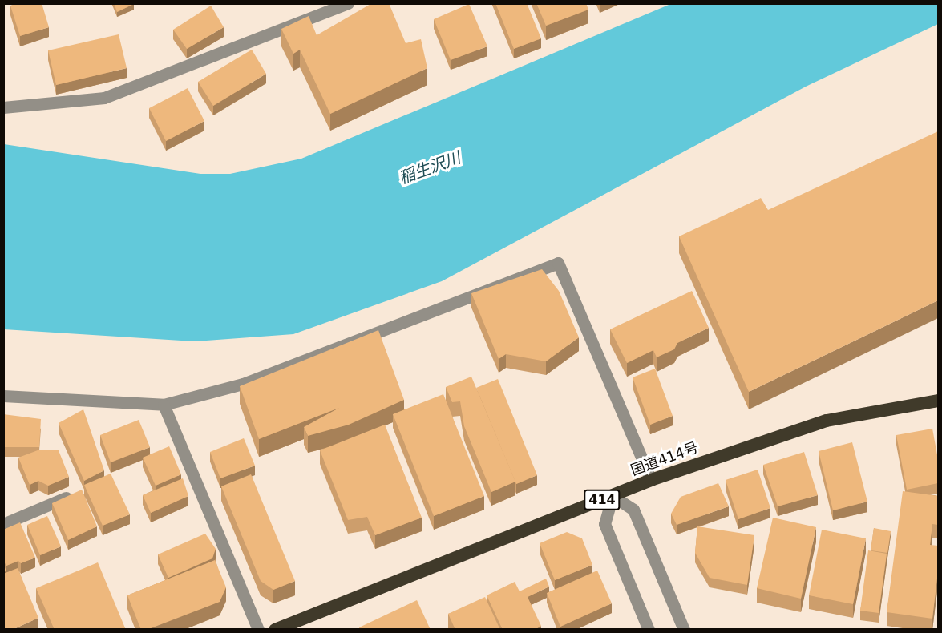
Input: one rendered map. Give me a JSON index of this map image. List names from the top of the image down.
{
  "streets": {
    "highway": ["国道414号", "414"]
  },
  "water": ["稲生沢川"]
}
